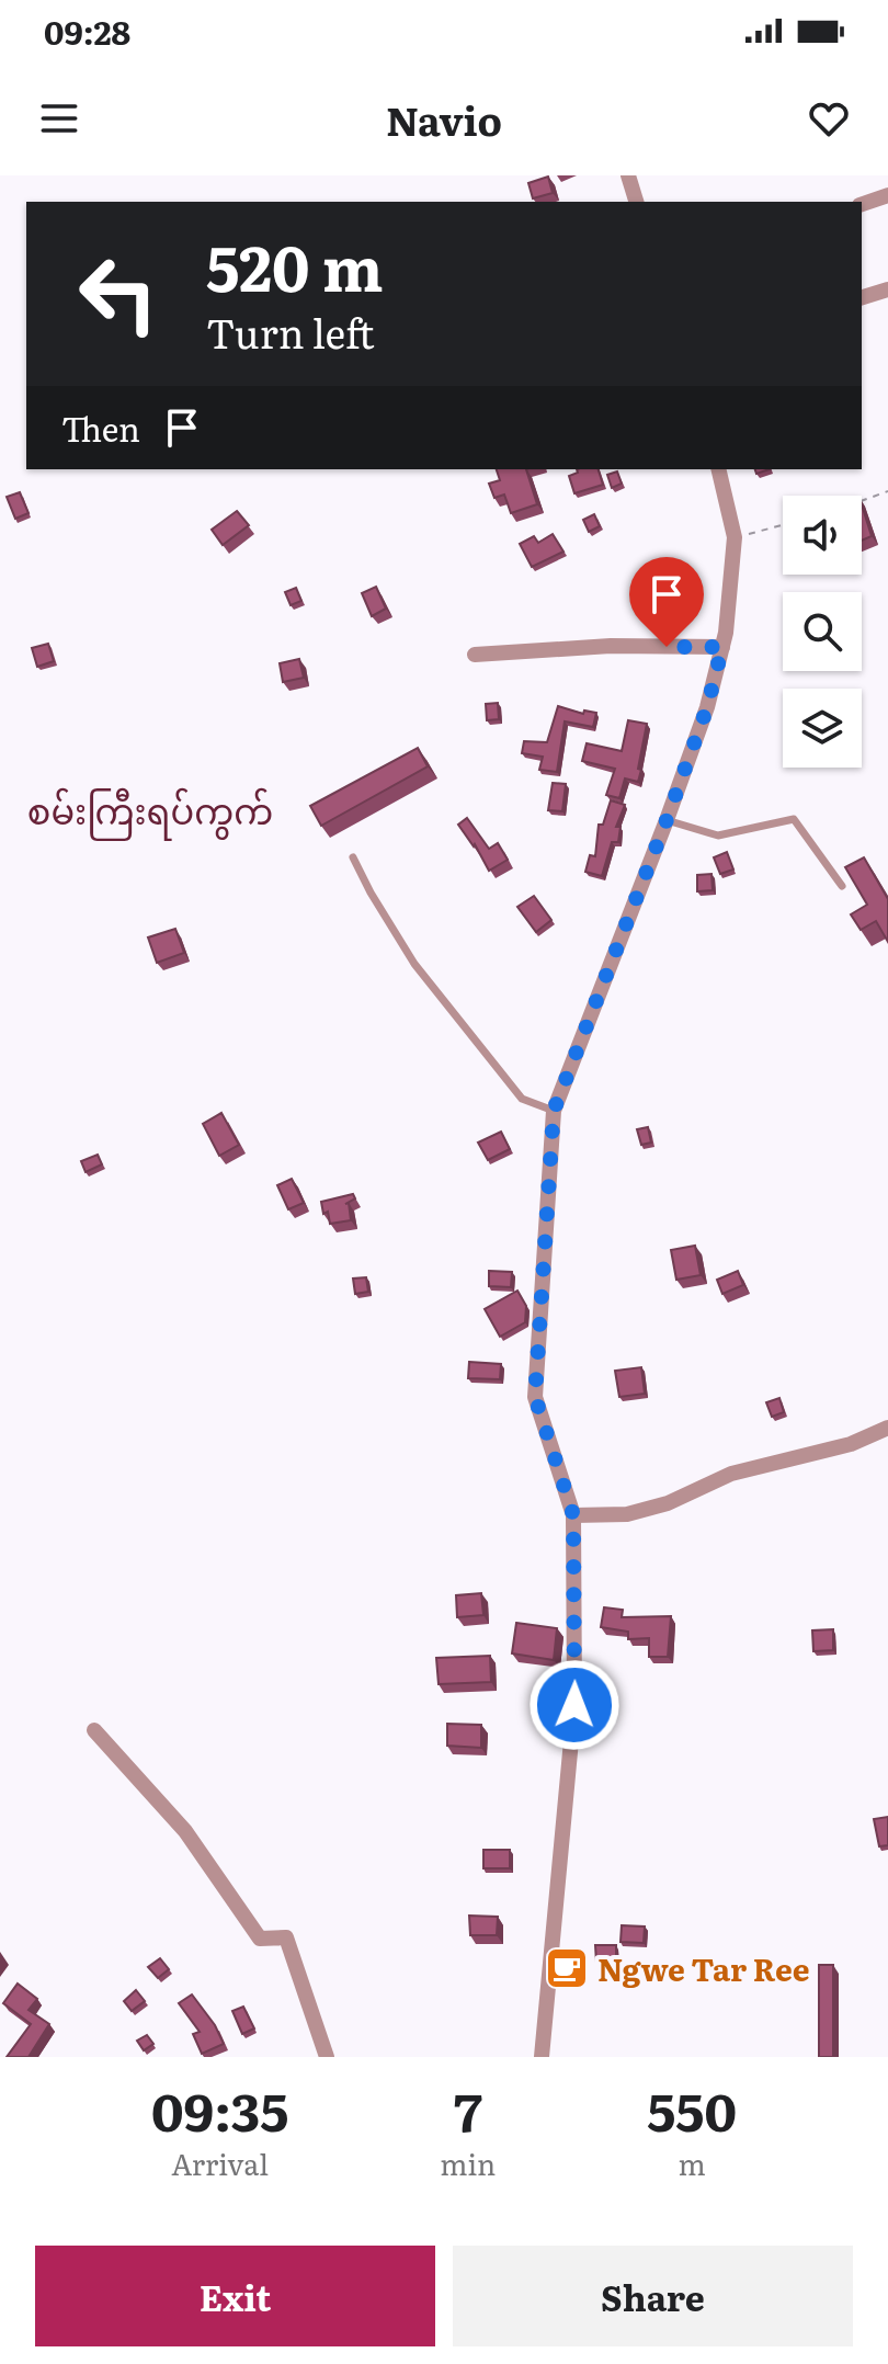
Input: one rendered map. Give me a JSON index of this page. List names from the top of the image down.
{
  "districts": ["စမ်းကြီးရပ်ကွက်"],
  "places": {
    "cafe": ["Ngwe Tar Ree"]
  },
  "page": {
    "status": "09:28",
    "header": "Navio",
    "turn": ["520 m", "Turn left"],
    "then": "Then",
    "eta": [
      "09:35",
      "Arrival",
      "7",
      "min",
      "550",
      "m"
    ],
    "buttons": ["Exit", "Share"]
  }
}
